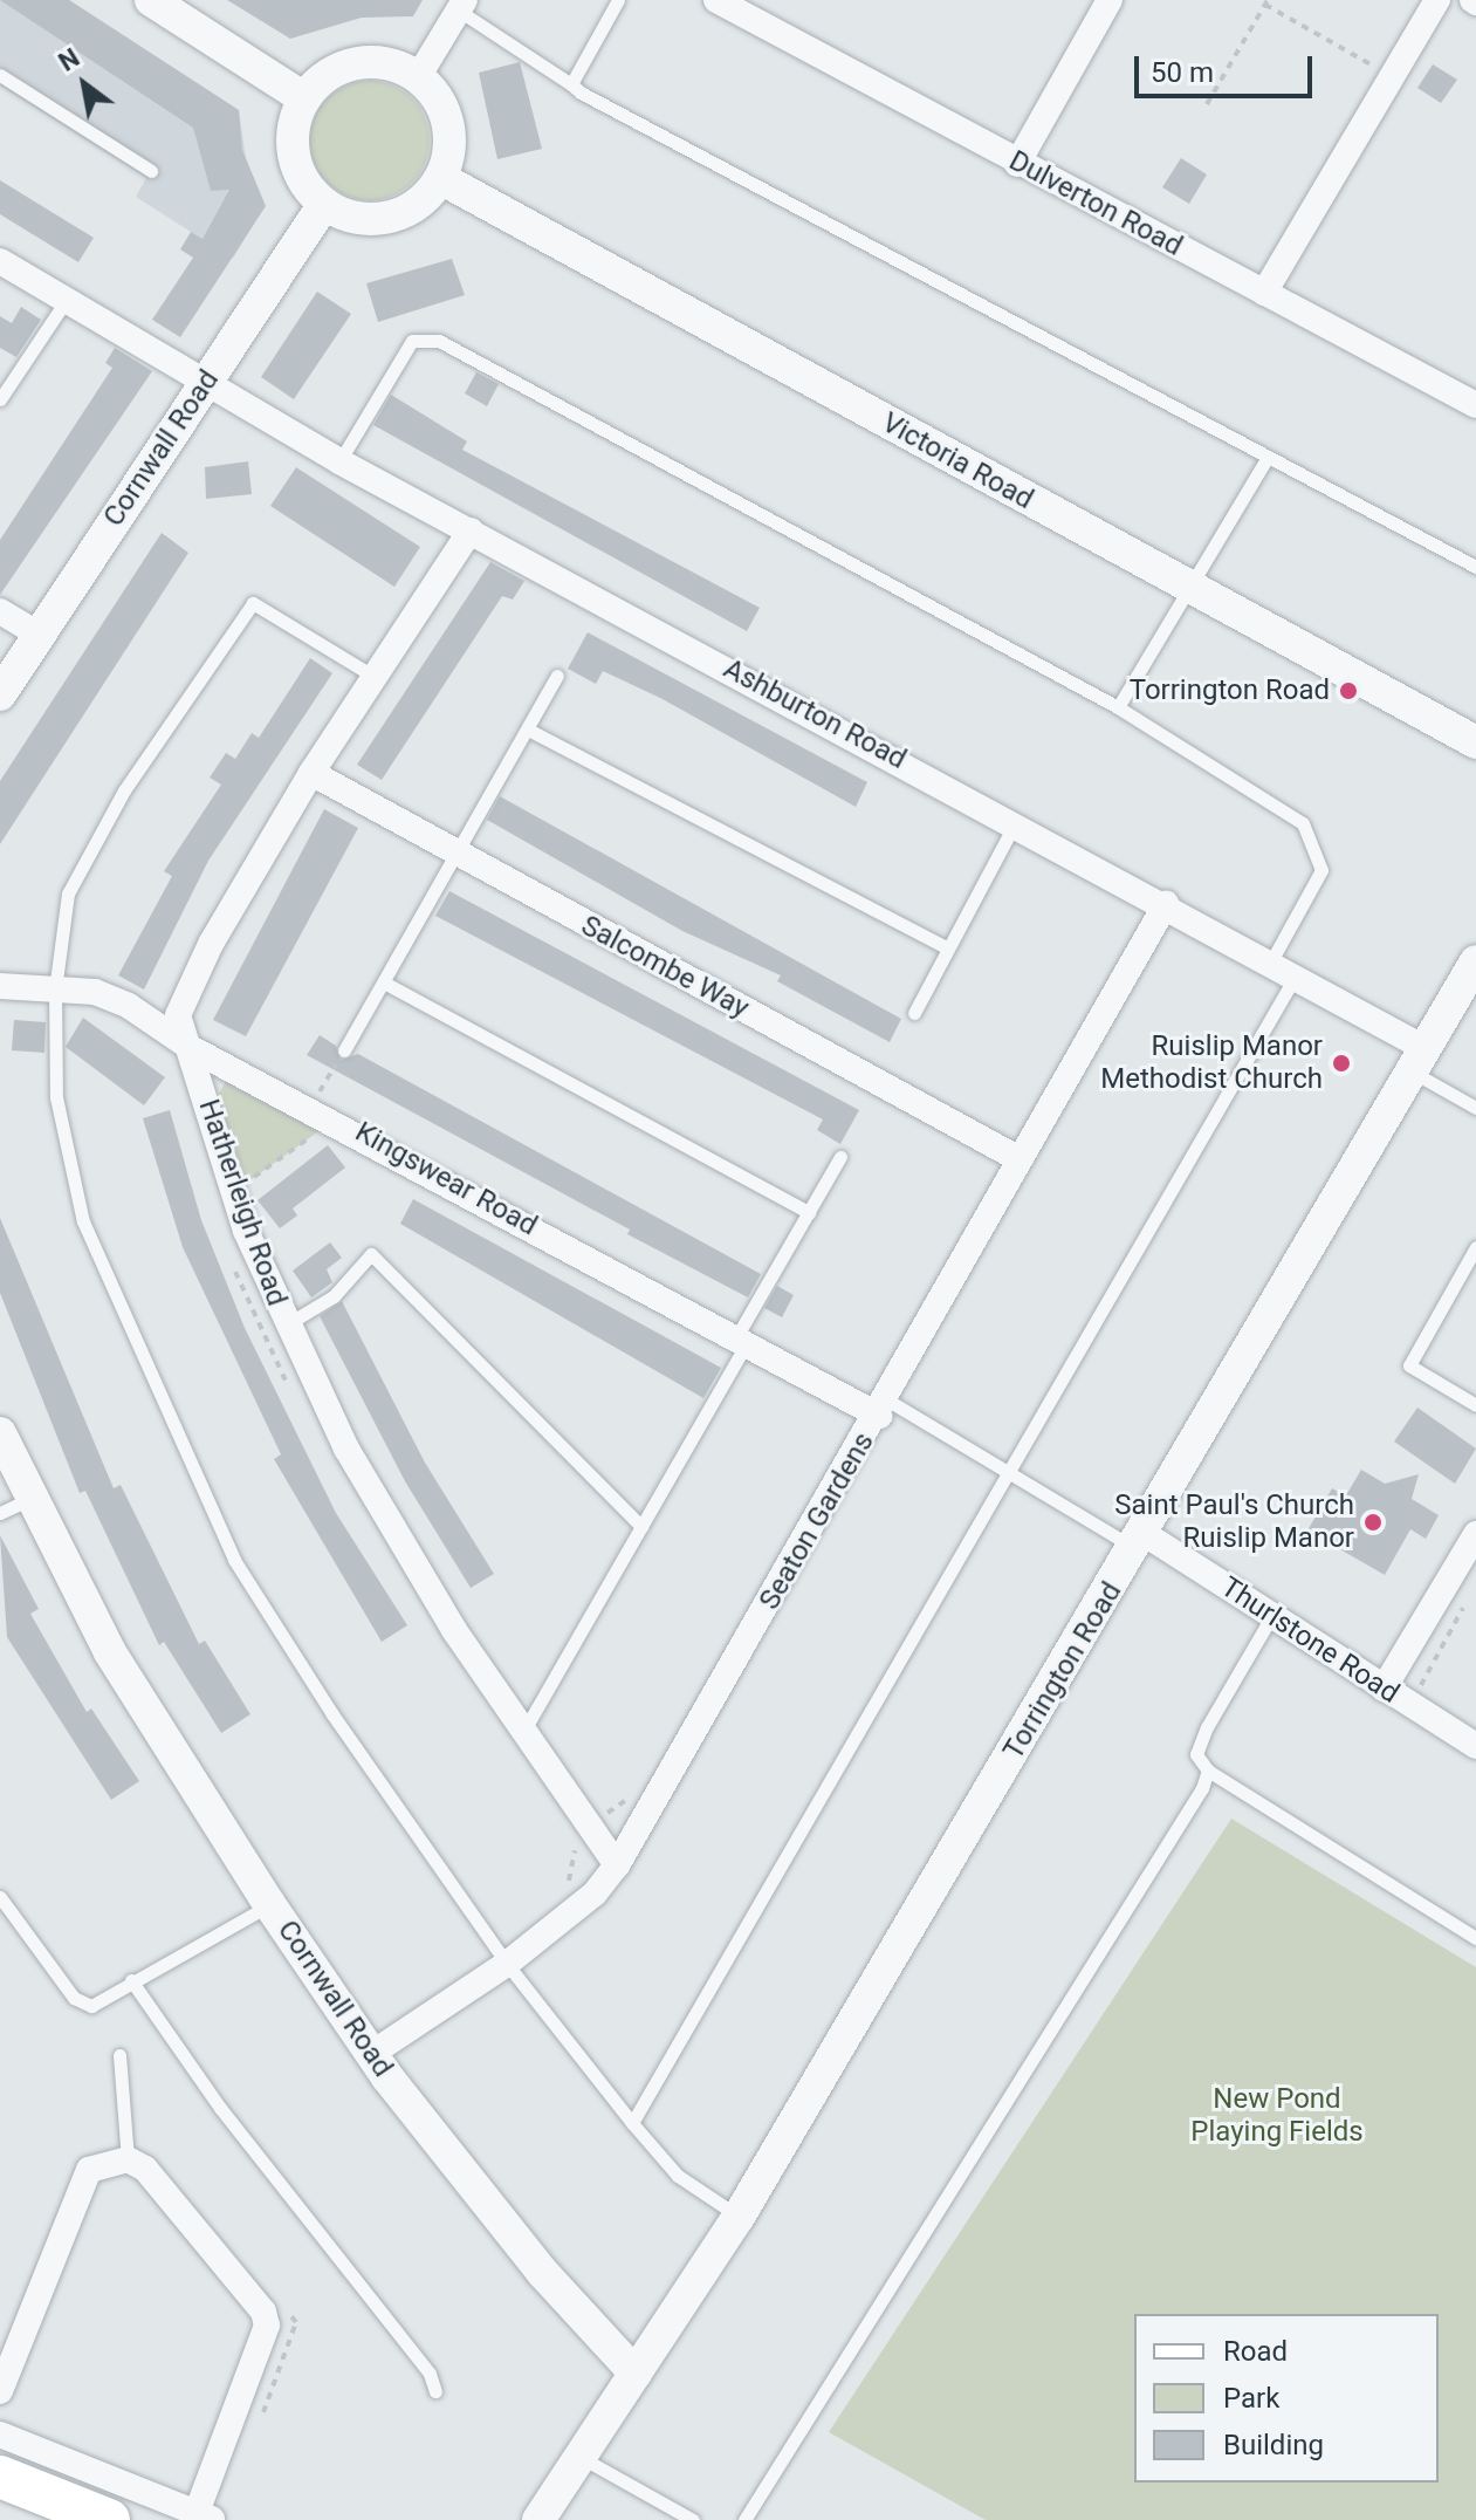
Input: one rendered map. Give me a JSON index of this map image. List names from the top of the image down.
{
  "streets": {
    "street": [
      "Dulverton Road",
      "Cornwall Road",
      "Victoria Road",
      "Ashburton Road",
      "Salcombe Way",
      "Kingswear Road",
      "Hatherleigh Road",
      "Seaton Gardens",
      "Thurlstone Road",
      "Torrington Road"
    ]
  },
  "crossings": [
    ["Cornwall Road", "Victoria Road"],
    ["Cornwall Road", "Ashburton Road"],
    ["Cornwall Road", "Seaton Gardens"],
    ["Cornwall Road", "Torrington Road"],
    ["Ashburton Road", "Hatherleigh Road"],
    ["Ashburton Road", "Seaton Gardens"],
    ["Ashburton Road", "Torrington Road"],
    ["Salcombe Way", "Hatherleigh Road"],
    ["Salcombe Way", "Seaton Gardens"],
    ["Kingswear Road", "Hatherleigh Road"],
    ["Kingswear Road", "Seaton Gardens"],
    ["Hatherleigh Road", "Seaton Gardens"],
    ["Thurlstone Road", "Torrington Road"]
  ],
  "parks": ["New Pond Playing Fields"],
  "places": ["Torrington Road", "Ruislip Manor Methodist Church", "Saint Paul's Church Ruislip Manor"],
  "legend": ["Road", "Park", "Building"],
  "scale_bar": "50 m",
  "north": "top left"
}
